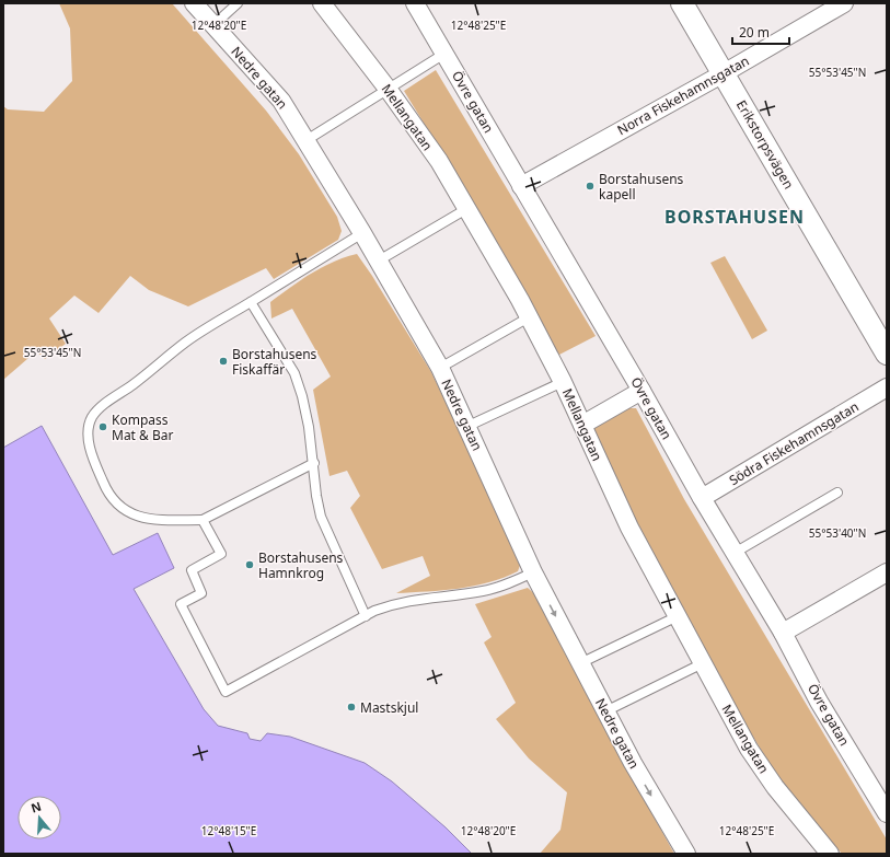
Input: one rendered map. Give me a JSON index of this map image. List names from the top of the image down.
{
  "streets": {
    "street": [
      "Nedre gatan",
      "Norra Fiskehamnsgatan",
      "Övre gatan",
      "Mellangatan",
      "Erikstorpsvägen",
      "Södra Fiskehamnsgatan"
    ]
  },
  "crossings": [
    ["Norra Fiskehamnsgatan", "Övre gatan"],
    ["Norra Fiskehamnsgatan", "Erikstorpsvägen"],
    ["Övre gatan", "Södra Fiskehamnsgatan"]
  ],
  "districts": ["BORSTAHUSEN"],
  "places": [
    "Borstahusens kapell",
    "Borstahusens Fiskaffär",
    "Kompass Mat & Bar",
    "Borstahusens Hamnkrog",
    "Mastskjul"
  ],
  "scale_bar": "20 m",
  "north": "top",
  "coordinates": [
    "12°48'20\"E",
    "12°48'25\"E",
    "55°53'45\"N",
    "55°53'40\"N",
    "12°48'15\"E"
  ]
}
